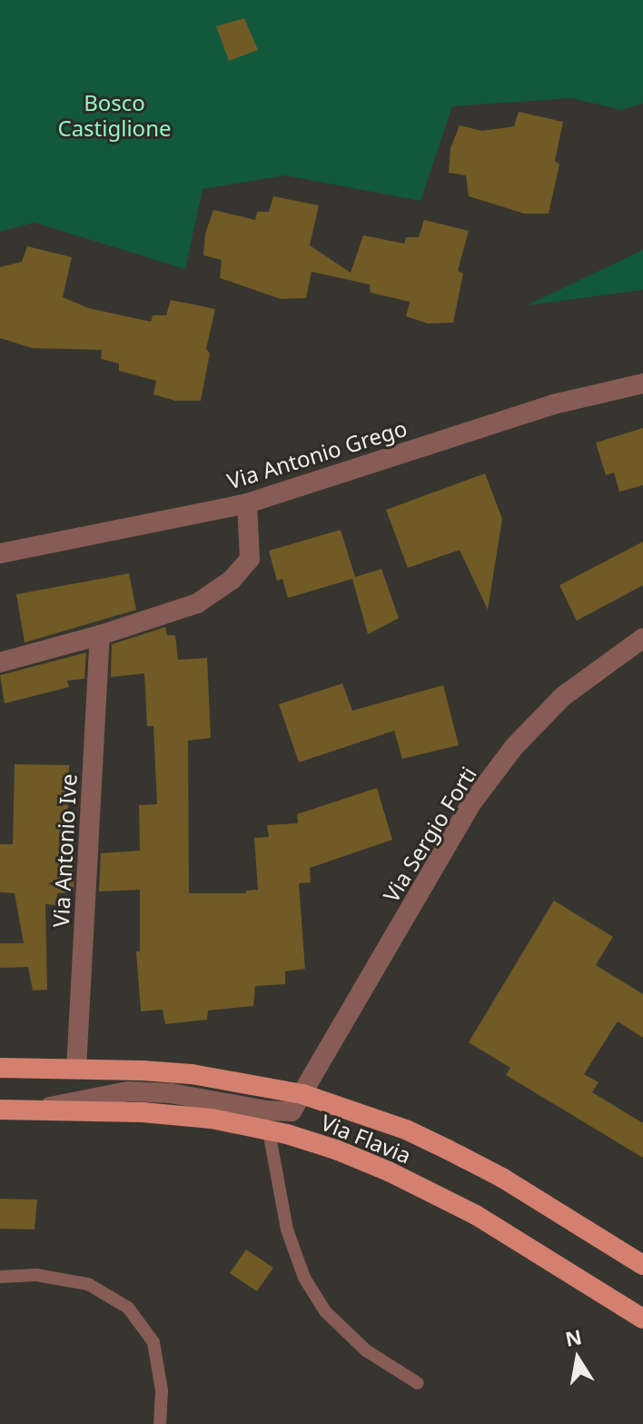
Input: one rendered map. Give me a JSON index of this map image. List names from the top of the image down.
{
  "streets": {
    "main road": ["Via Flavia"],
    "street": ["Via Antonio Grego", "Via Sergio Forti", "Via Antonio Ive"]
  },
  "crossings": [
    ["Via Sergio Forti", "Via Flavia"],
    ["Via Antonio Ive", "Via Flavia"]
  ],
  "parks": ["Bosco Castiglione"],
  "north": "top"
}
